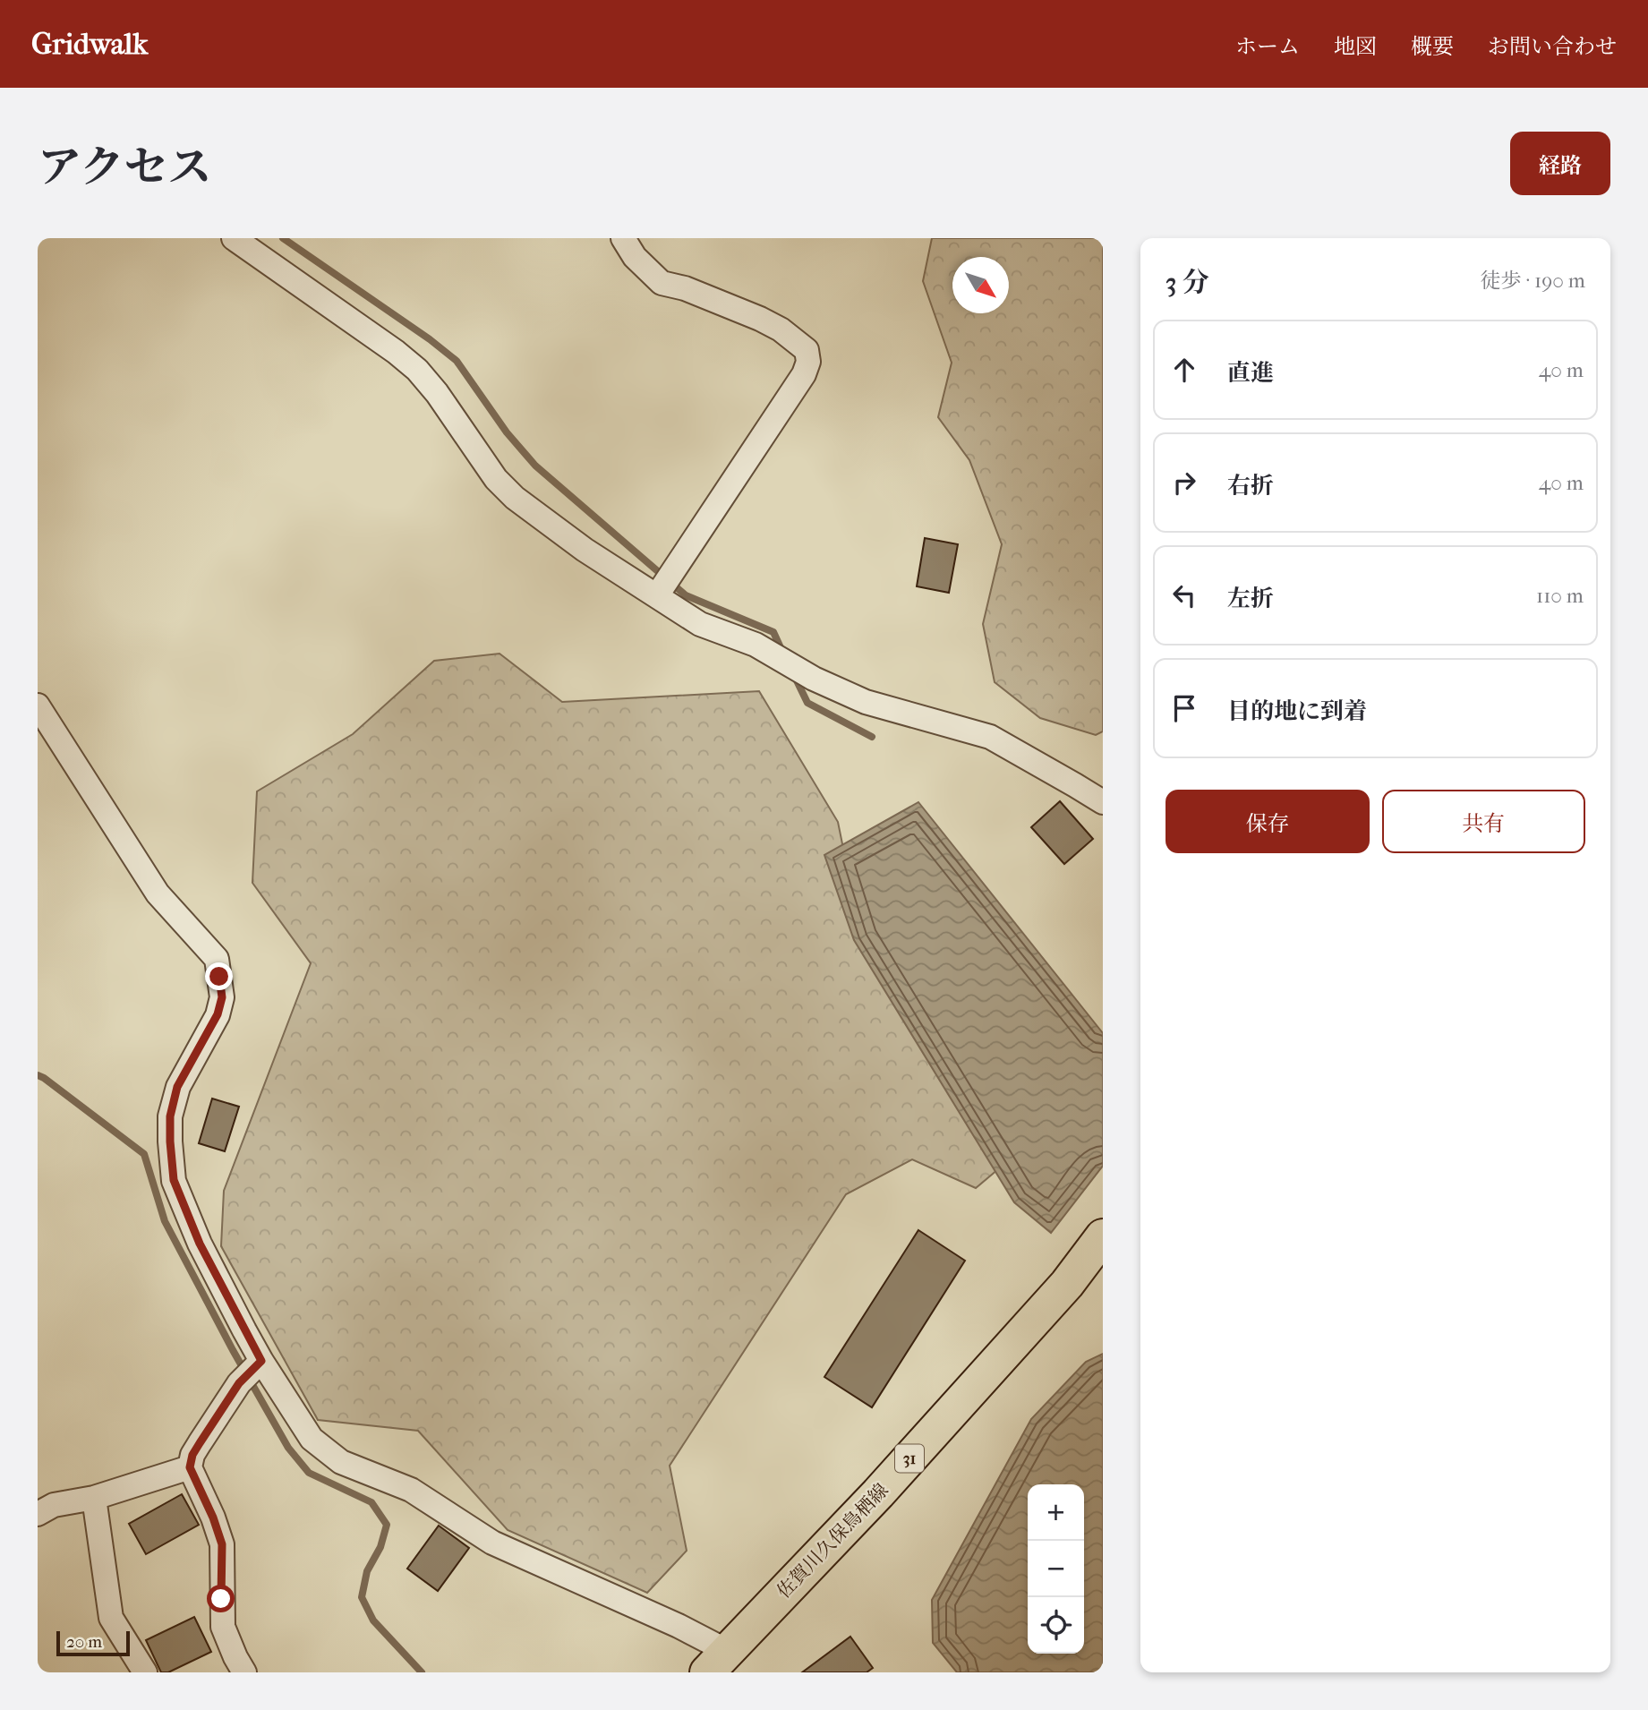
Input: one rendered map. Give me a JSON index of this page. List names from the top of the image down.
{
  "streets": {
    "main road": ["31", "佐賀川久保鳥栖線"]
  },
  "scale_bar": "20 m",
  "north": "bottom right",
  "page": {
    "header": "Gridwalk",
    "nav": [
      "ホーム",
      "地図",
      "概要",
      "お問い合わせ"
    ],
    "title": "アクセス",
    "buttons": [
      "経路",
      ["保存", "共有"]
    ],
    "heading": ["3 分", "徒歩 · 190 m"],
    "list": [
      ["直進", "40 m"],
      ["右折", "40 m"],
      ["左折", "110 m"],
      "目的地に到着"
    ],
    "map_buttons": ["+", "−"],
    "scale": "20 m"
  }
}
